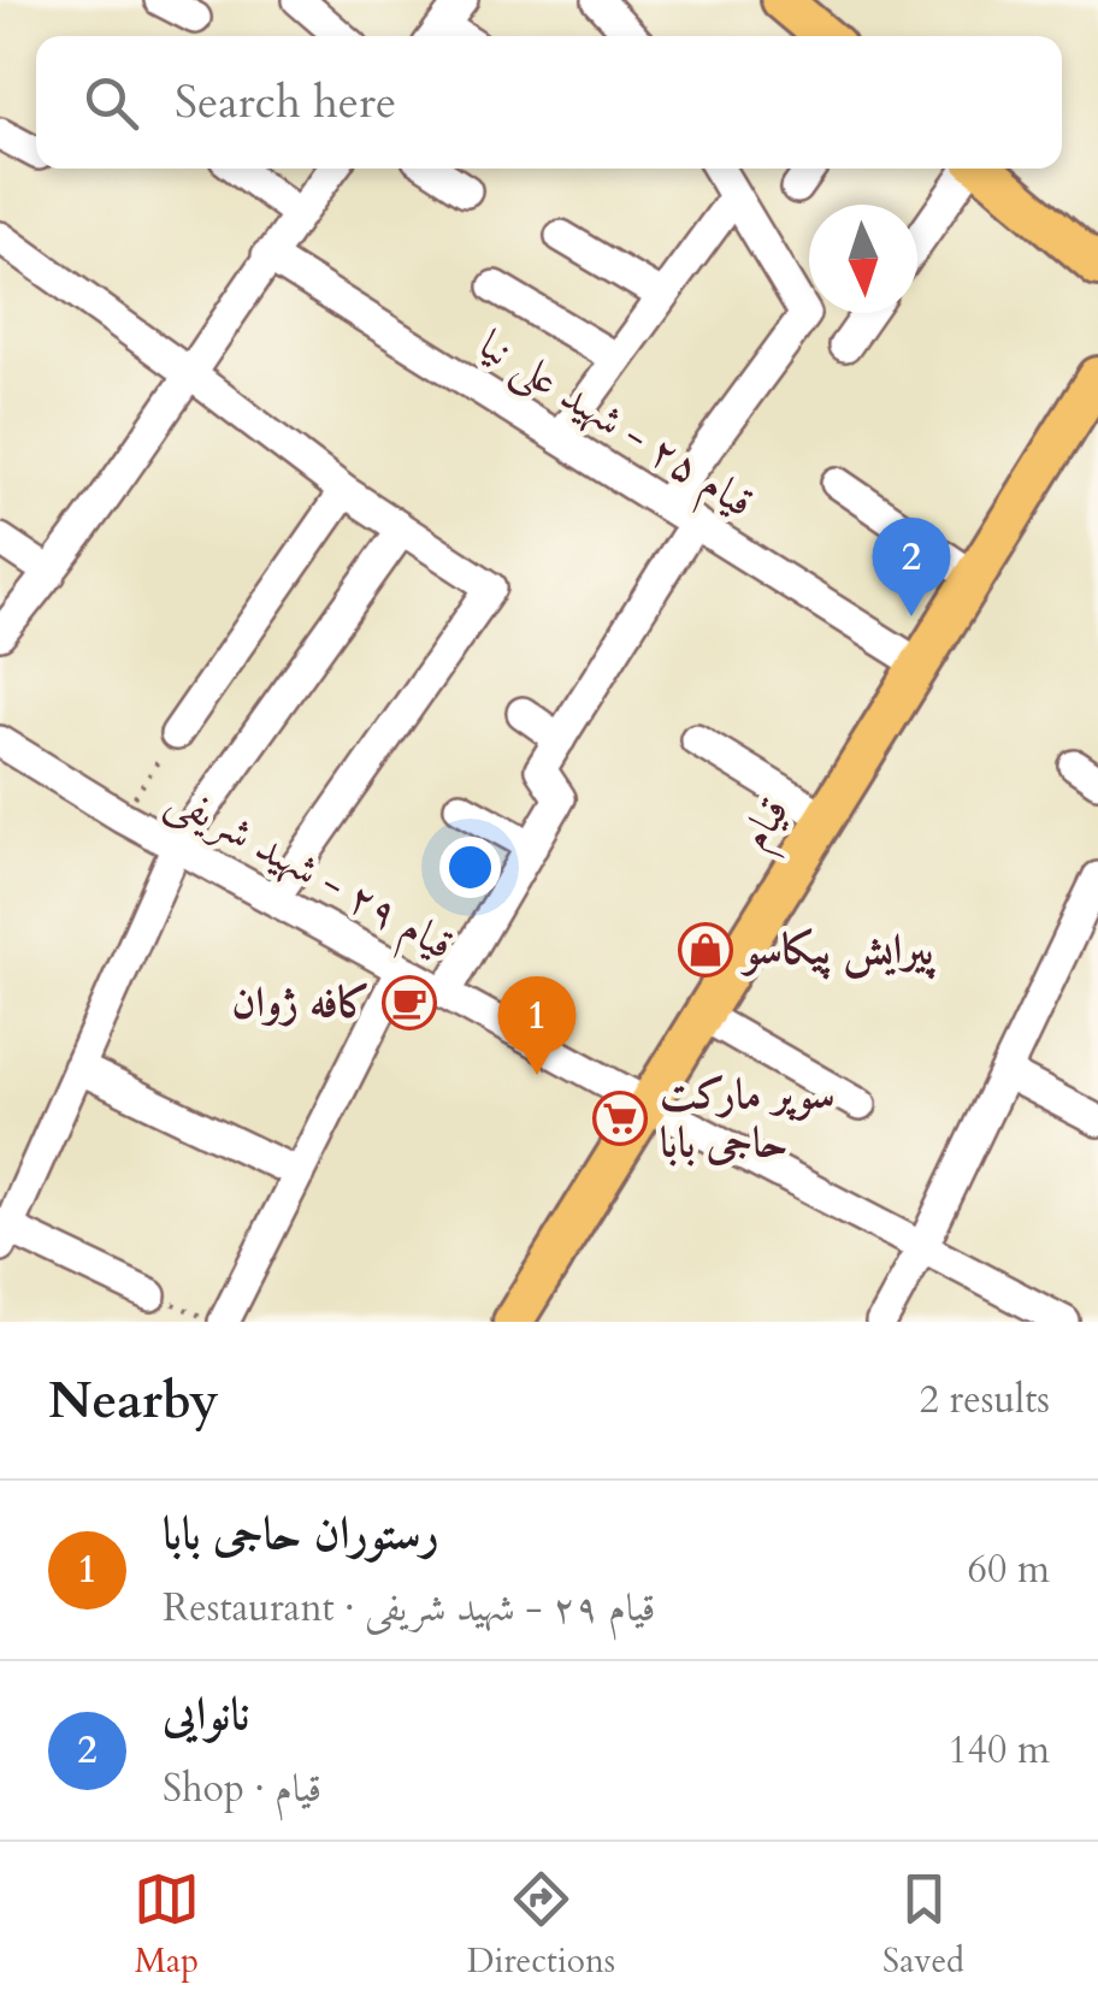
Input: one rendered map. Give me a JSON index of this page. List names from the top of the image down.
{
  "streets": {
    "main road": ["قیام"],
    "street": ["قیام ۲۵ - شهید علی نیا", "قیام ۲۹ - شهید شریفی"]
  },
  "crossings": [
    ["قیام ۲۵ - شهید علی نیا", "قیام"],
    ["قیام", "قیام ۲۹ - شهید شریفی"]
  ],
  "places": {
    "shop": ["پیرایش پیکاسو"],
    "cafe": ["کافه ژوان"],
    "supermarket": ["سوپر مارکت حاجی بابا"]
  },
  "north": "bottom",
  "page": {
    "search": "Search here",
    "pins": ["2", "1"],
    "heading": ["Nearby", "2 results"],
    "list": [
      {
        "mark": "1",
        "name": "رستوران حاجی بابا",
        "note": "Restaurant · قیام ۲۹ - شهید شریفی",
        "value": "60 m"
      },
      {
        "mark": "2",
        "name": "نانوایی",
        "note": "Shop · قیام",
        "value": "140 m"
      }
    ],
    "nav": ["Map", "Directions", "Saved"]
  }
}
